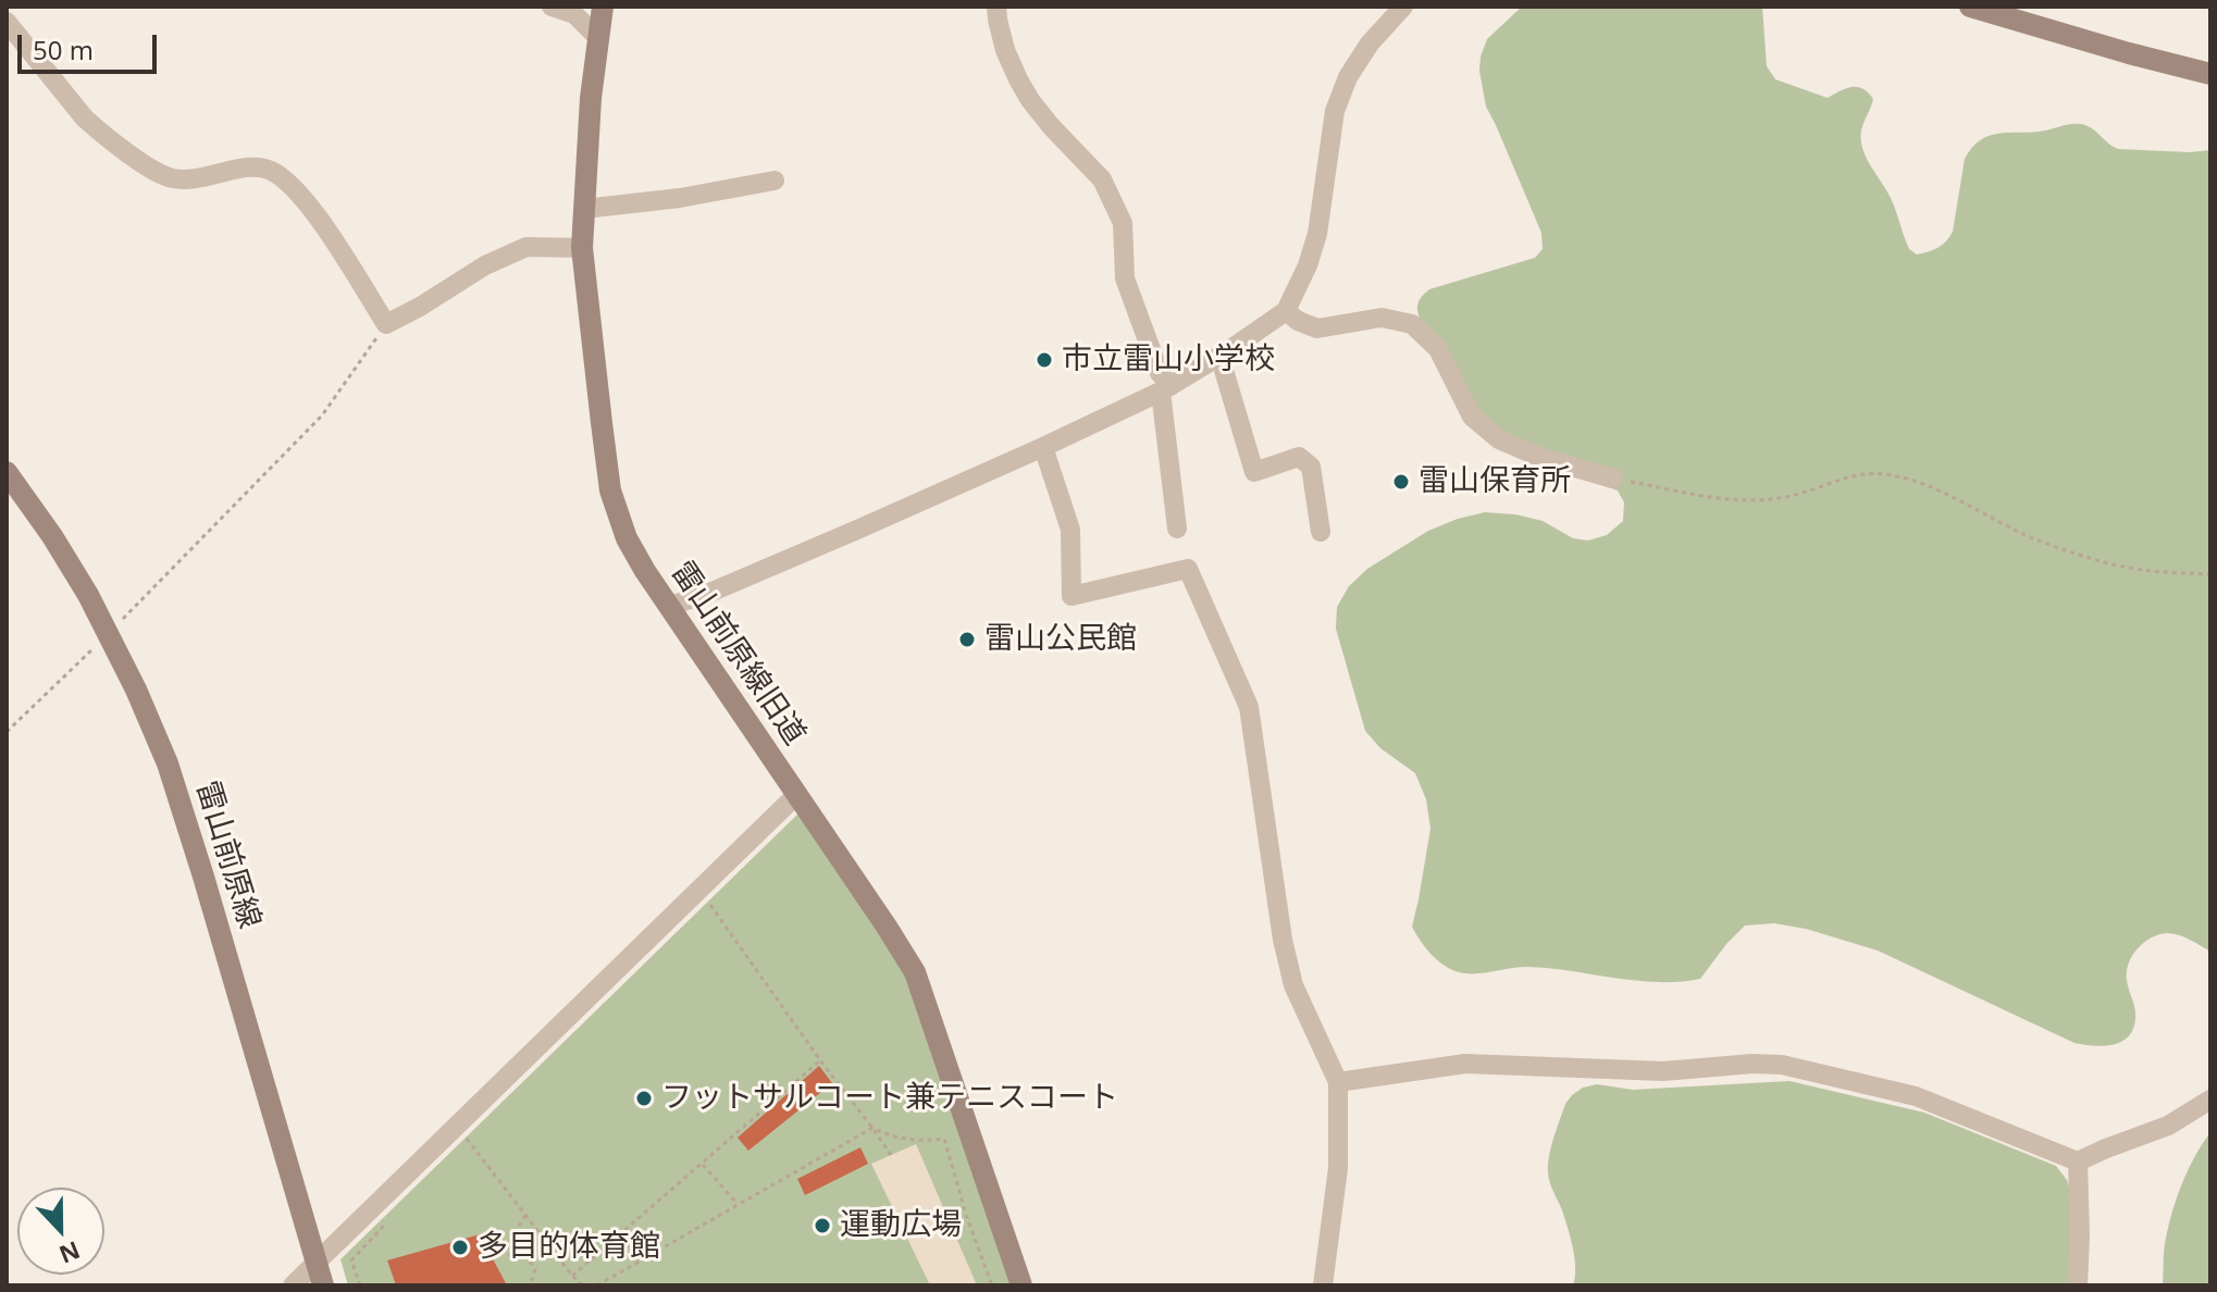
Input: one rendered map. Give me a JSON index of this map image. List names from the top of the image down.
{
  "streets": {
    "street": ["雷山前原線旧道", "雷山前原線"]
  },
  "places": [
    "市立雷山小学校",
    "雷山保育所",
    "雷山公民館",
    "フットサルコート兼テニスコート",
    "運動広場",
    "多目的体育館"
  ],
  "scale_bar": "50 m",
  "north": "bottom"
}
